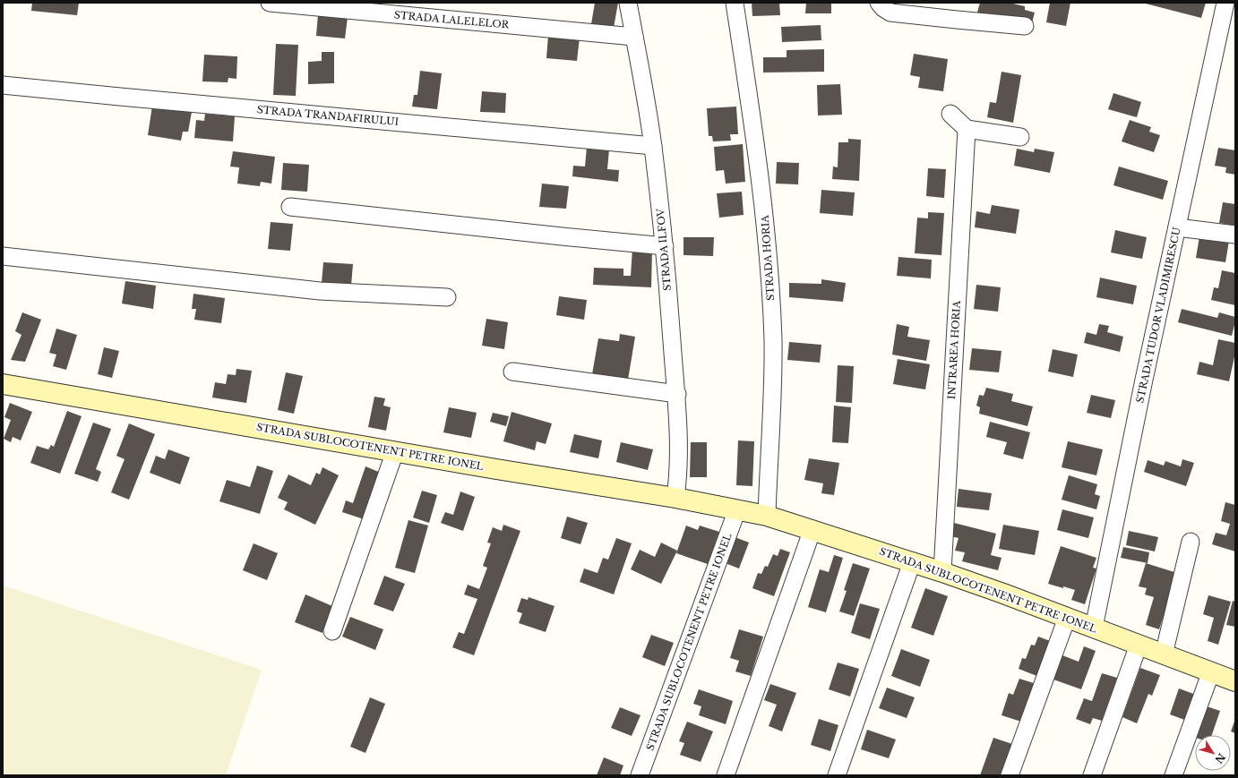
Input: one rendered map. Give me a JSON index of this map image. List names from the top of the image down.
{
  "streets": {
    "main road": ["STRADA SUBLOCOTENENT PETRE IONEL"],
    "street": [
      "STRADA LALELELOR",
      "STRADA TRANDAFIRULUI",
      "STRADA ILFOV",
      "STRADA HORIA",
      "STRADA TUDOR VLADIMIRESCU",
      "INTRAREA HORIA"
    ]
  },
  "crossings": [
    ["STRADA LALELELOR", "STRADA ILFOV"],
    ["STRADA TRANDAFIRULUI", "STRADA ILFOV"],
    ["STRADA ILFOV", "STRADA SUBLOCOTENENT PETRE IONEL"],
    ["STRADA HORIA", "STRADA SUBLOCOTENENT PETRE IONEL"],
    ["STRADA TUDOR VLADIMIRESCU", "STRADA SUBLOCOTENENT PETRE IONEL"],
    ["INTRAREA HORIA", "STRADA SUBLOCOTENENT PETRE IONEL"]
  ],
  "north": "bottom right"
}
